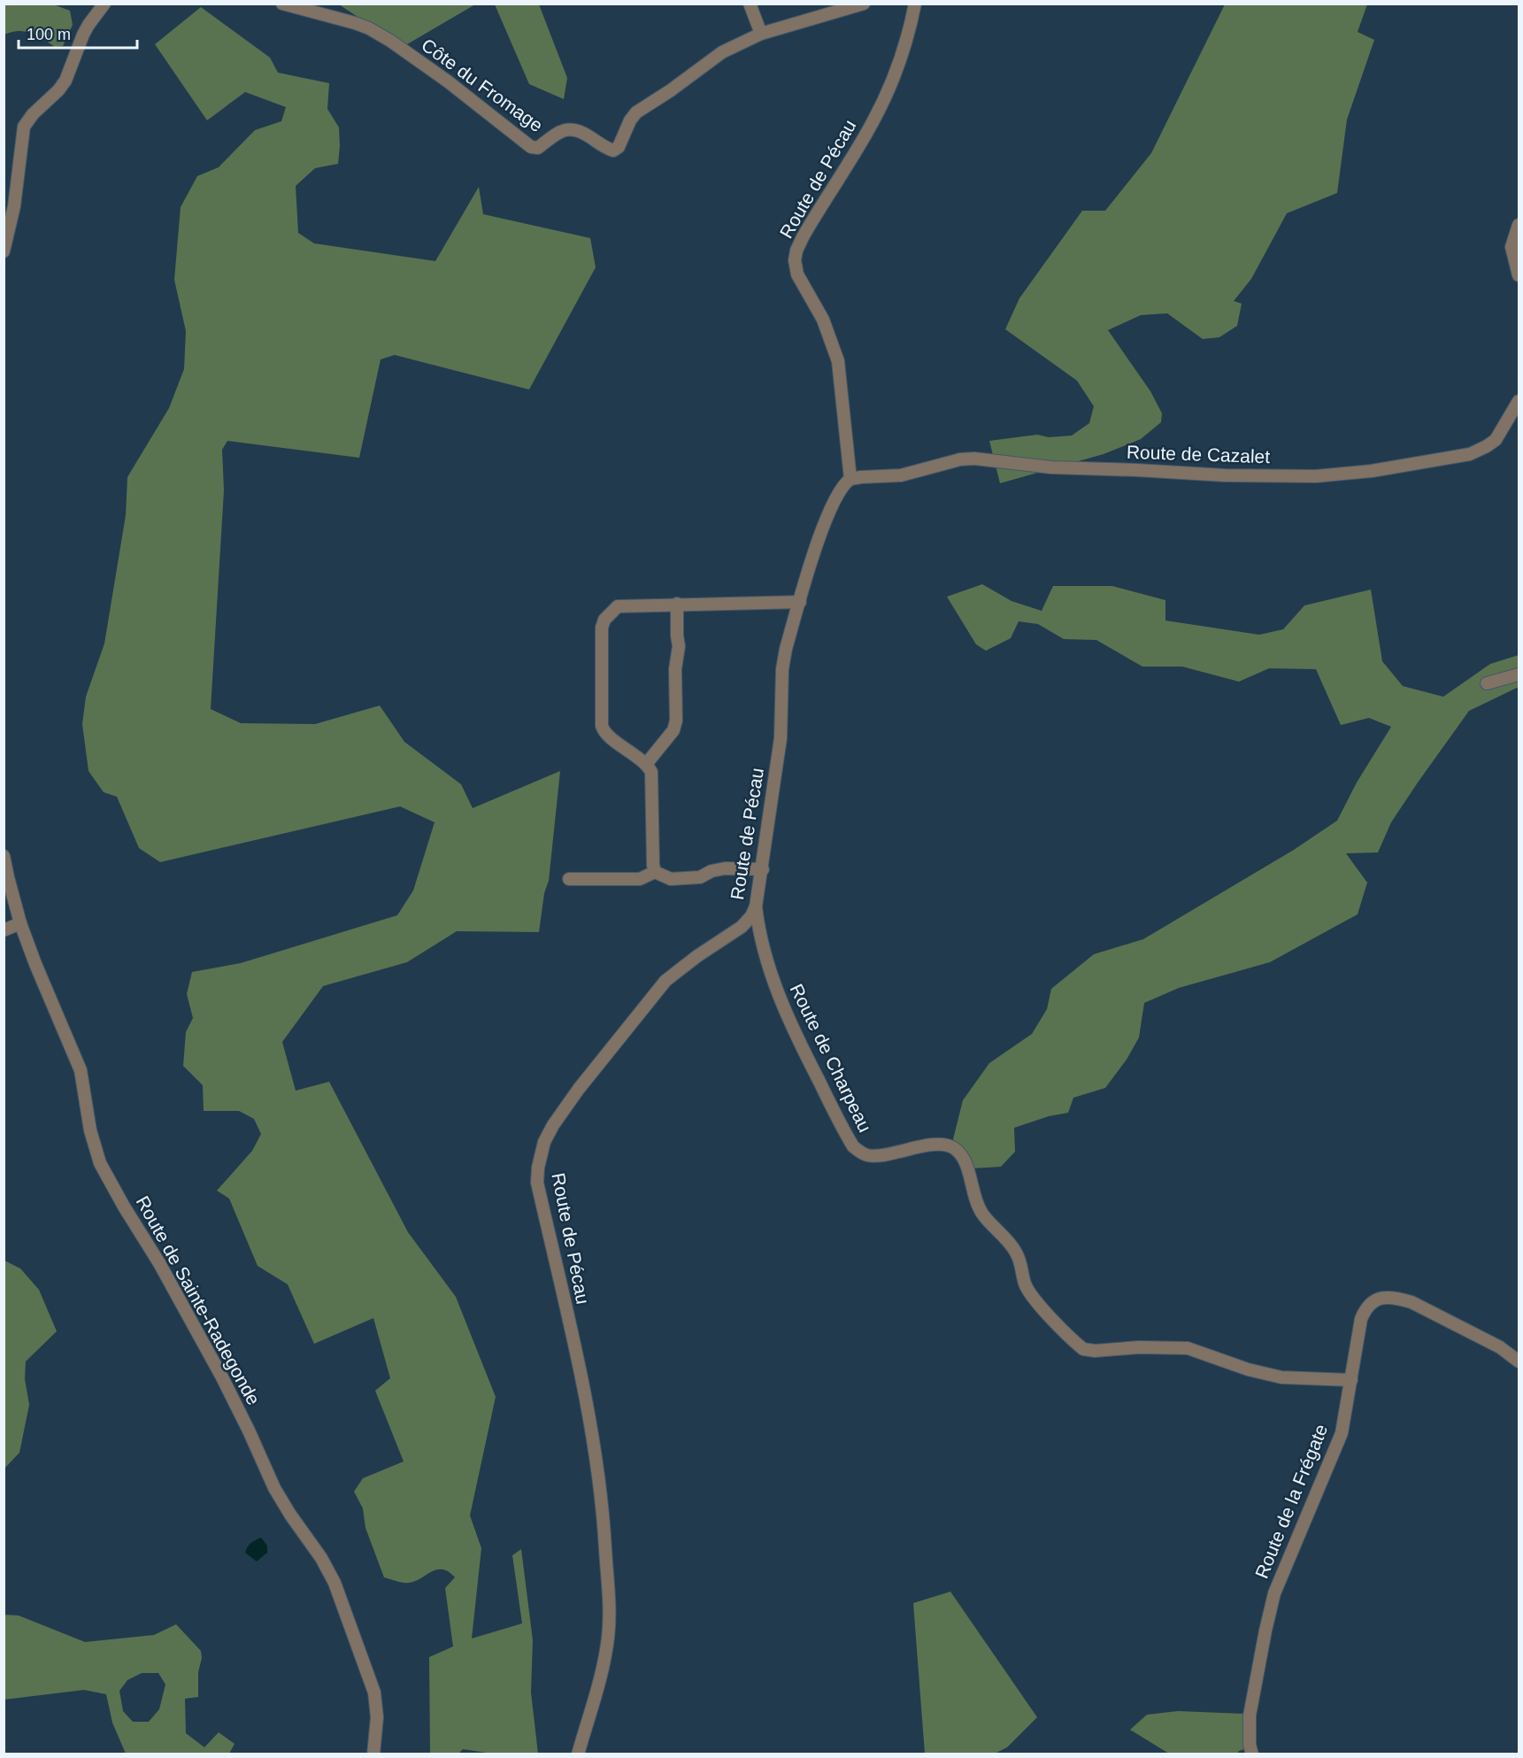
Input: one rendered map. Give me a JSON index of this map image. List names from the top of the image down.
{
  "streets": {
    "street": [
      "Côte du Fromage",
      "Route de Pécau",
      "Route de Cazalet",
      "Route de Charpeau",
      "Route de Sainte-Radegonde",
      "Route de la Frégate"
    ]
  },
  "crossings": [
    ["Route de Pécau", "Route de Cazalet"],
    ["Route de Pécau", "Route de Charpeau"],
    ["Route de Charpeau", "Route de la Frégate"]
  ],
  "scale_bar": "100 m"
}
